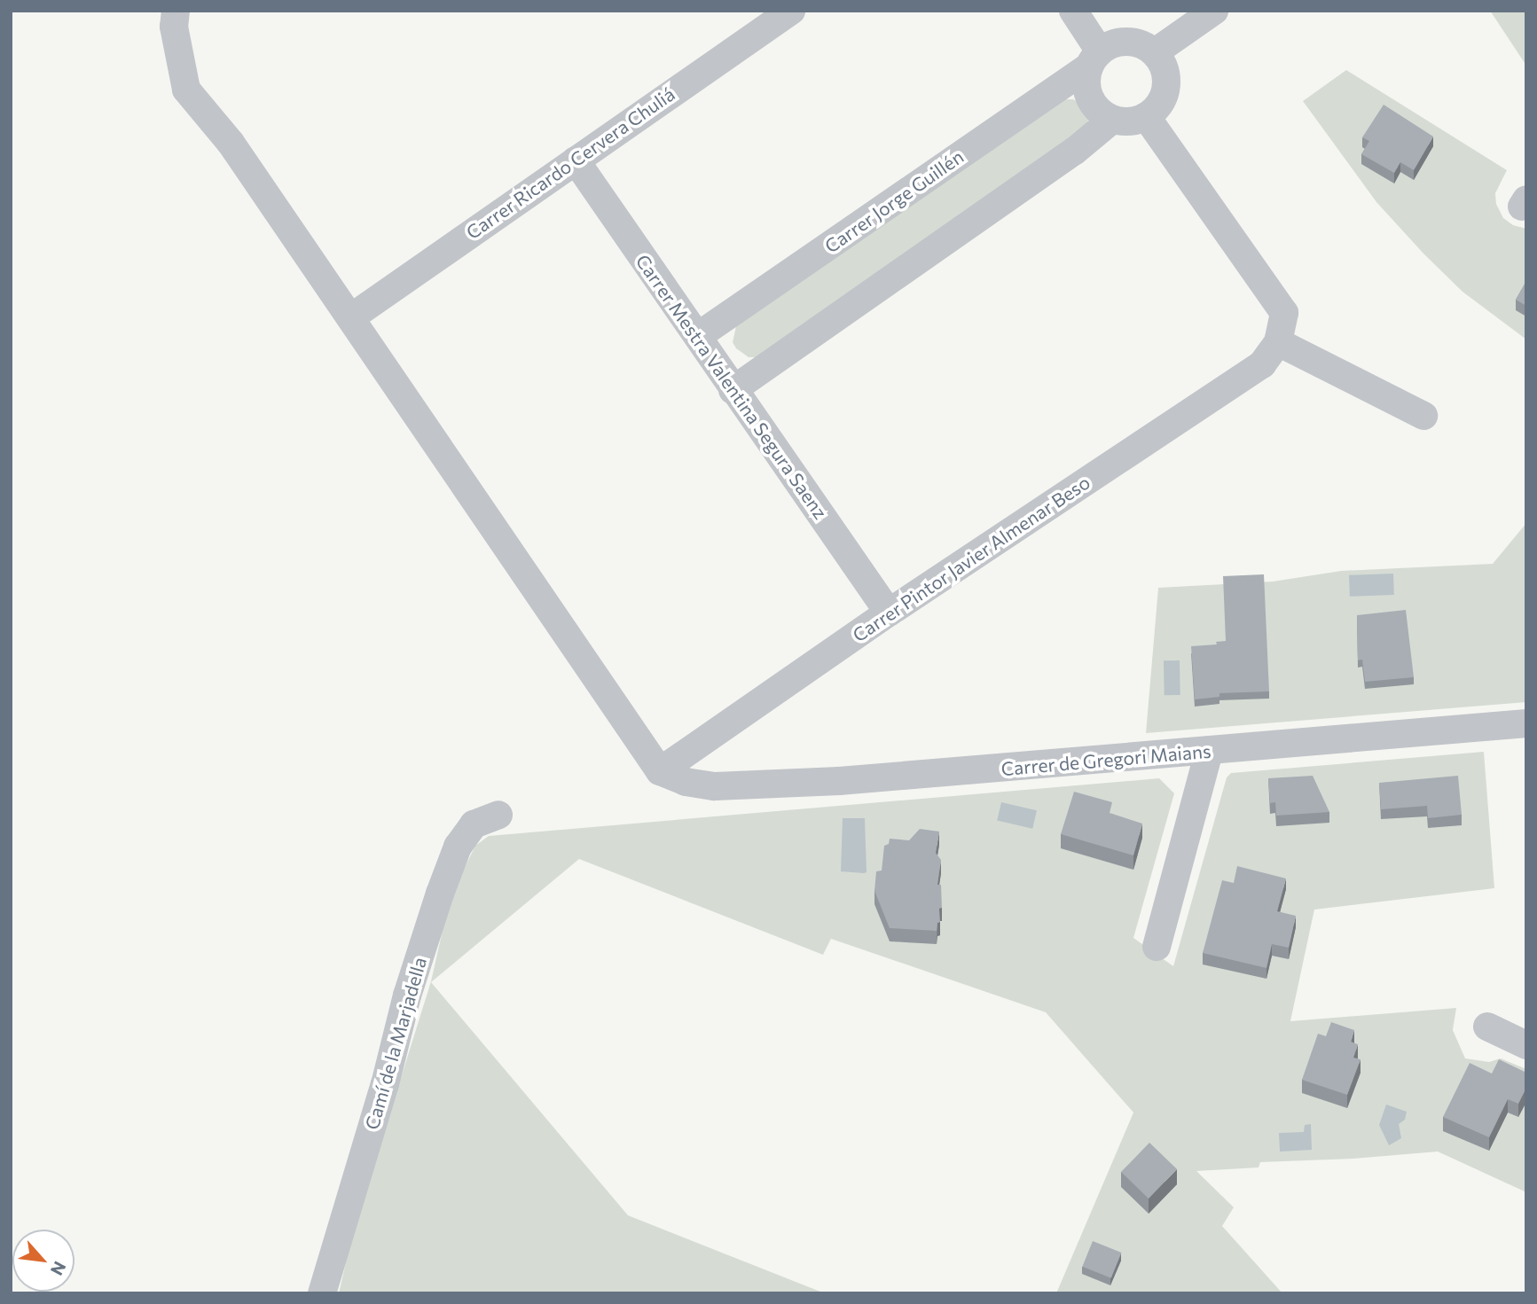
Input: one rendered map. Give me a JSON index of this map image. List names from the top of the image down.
{
  "streets": {
    "street": [
      "Carrer Ricardo Cervera Chuliá",
      "Carrer Jorge Guillén",
      "Carrer Mestra Valentina Segura Saenz",
      "Carrer Pintor Javier Almenar Beso",
      "Carrer de Gregori Maians",
      "Camí de la Marjadella"
    ]
  },
  "crossings": [
    ["Carrer Ricardo Cervera Chuliá", "Carrer Mestra Valentina Segura Saenz"],
    ["Carrer Jorge Guillén", "Carrer Mestra Valentina Segura Saenz"],
    ["Carrer Mestra Valentina Segura Saenz", "Carrer Pintor Javier Almenar Beso"],
    ["Carrer Pintor Javier Almenar Beso", "Carrer de Gregori Maians"]
  ],
  "north": "bottom right"
}
